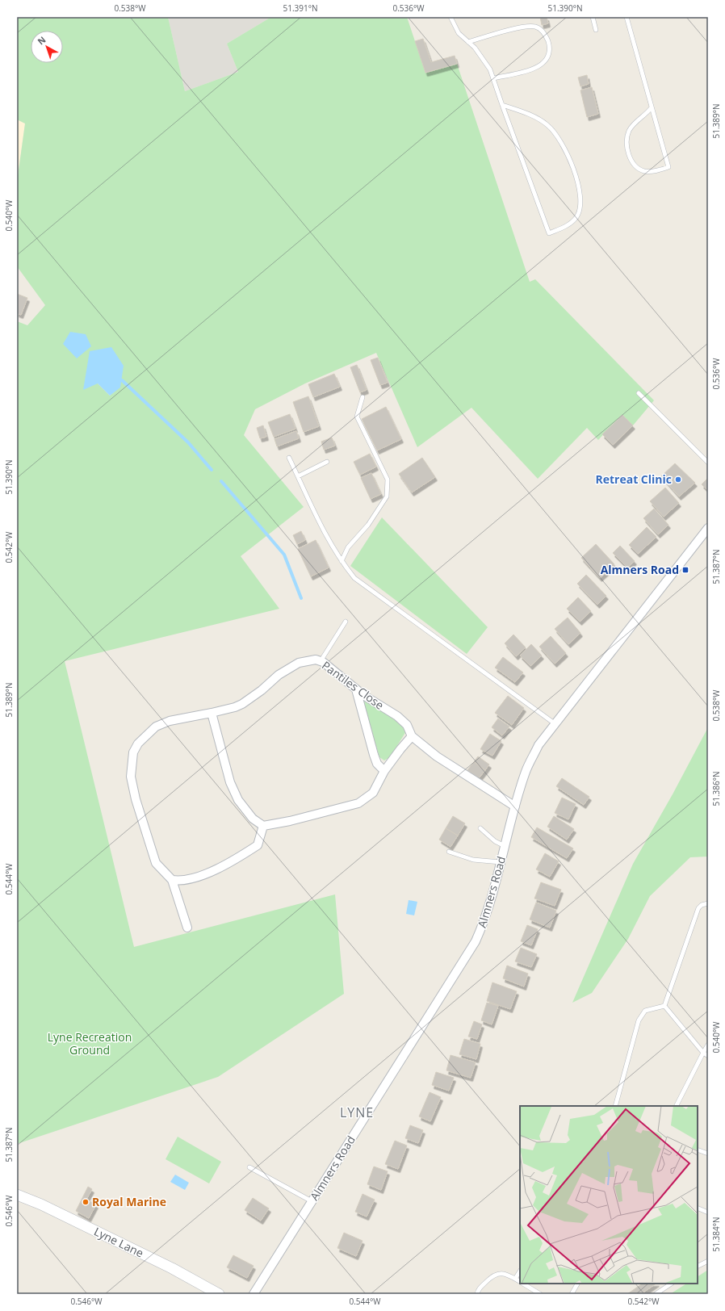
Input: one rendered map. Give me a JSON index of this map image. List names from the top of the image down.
{
  "streets": {
    "street": ["Pantiles Close", "Almners Road", "Lyne Lane"]
  },
  "crossings": [
    ["Pantiles Close", "Almners Road"]
  ],
  "districts": ["LYNE"],
  "parks": ["Lyne Recreation Ground"],
  "places": {
    "other": ["Retreat Clinic", "Royal Marine"],
    "transit": ["Almners Road"]
  },
  "north": "top left",
  "coordinates": [
    "0.538°W",
    "51.391°N",
    "0.536°W",
    "51.390°N",
    "51.389°N",
    "0.540°W",
    "0.542°W",
    "51.387°N",
    "51.386°N",
    "0.544°W",
    "0.546°W",
    "51.384°N"
  ]
}
